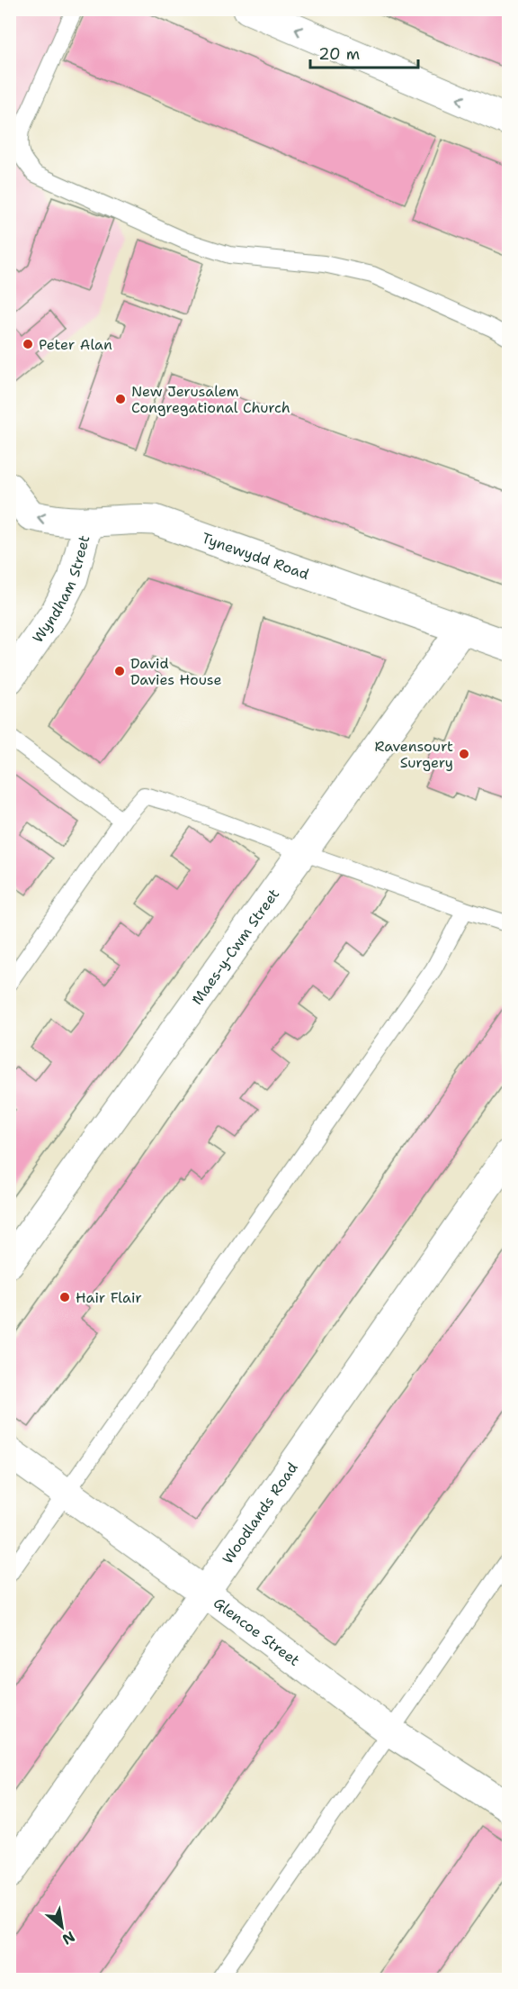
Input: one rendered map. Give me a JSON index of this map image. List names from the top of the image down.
{
  "streets": {
    "street": [
      "Tynewydd Road",
      "Wyndham Street",
      "Maes-y-Cwm Street",
      "Woodlands Road",
      "Glencoe Street"
    ]
  },
  "crossings": [
    ["Tynewydd Road", "Wyndham Street"],
    ["Tynewydd Road", "Maes-y-Cwm Street"],
    ["Woodlands Road", "Glencoe Street"]
  ],
  "places": [
    "Peter Alan",
    "New Jerusalem Congregational Church",
    "David Davies House",
    "Ravensourt Surgery",
    "Hair Flair"
  ],
  "scale_bar": "20 m",
  "north": "bottom right"
}
